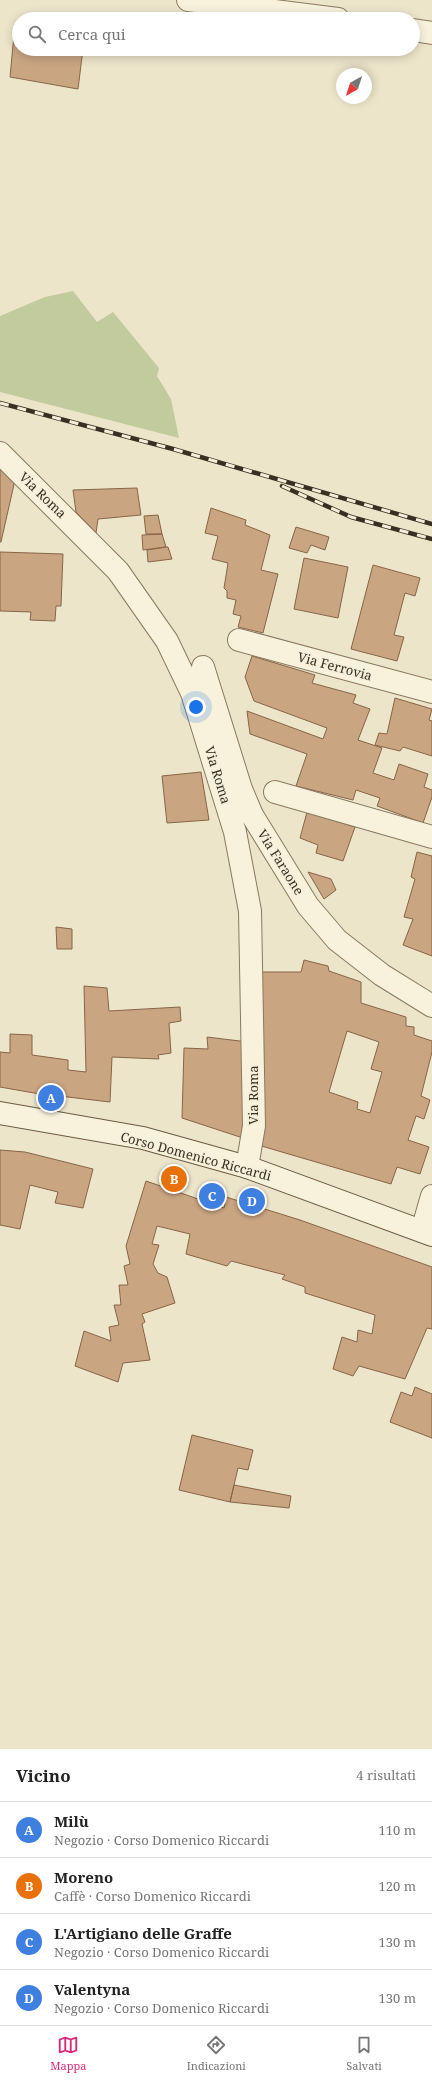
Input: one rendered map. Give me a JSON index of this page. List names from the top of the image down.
{
  "streets": {
    "street": [
      "Via Roma",
      "Via Ferrovia",
      "Via Faraone",
      "Corso Domenico Riccardi"
    ]
  },
  "crossings": [
    ["Via Roma", "Corso Domenico Riccardi"]
  ],
  "north": "bottom left",
  "page": {
    "search": "Cerca qui",
    "pins": [
      "A",
      "B",
      "C",
      "D"
    ],
    "heading": ["Vicino", "4 risultati"],
    "list": [
      {
        "mark": "A",
        "name": "Milù",
        "note": "Negozio · Corso Domenico Riccardi",
        "value": "110 m"
      },
      {
        "mark": "B",
        "name": "Moreno",
        "note": "Caffè · Corso Domenico Riccardi",
        "value": "120 m"
      },
      {
        "mark": "C",
        "name": "L'Artigiano delle Graffe",
        "note": "Negozio · Corso Domenico Riccardi",
        "value": "130 m"
      },
      {
        "mark": "D",
        "name": "Valentyna",
        "note": "Negozio · Corso Domenico Riccardi",
        "value": "130 m"
      }
    ],
    "nav": ["Mappa", "Indicazioni", "Salvati"]
  }
}
